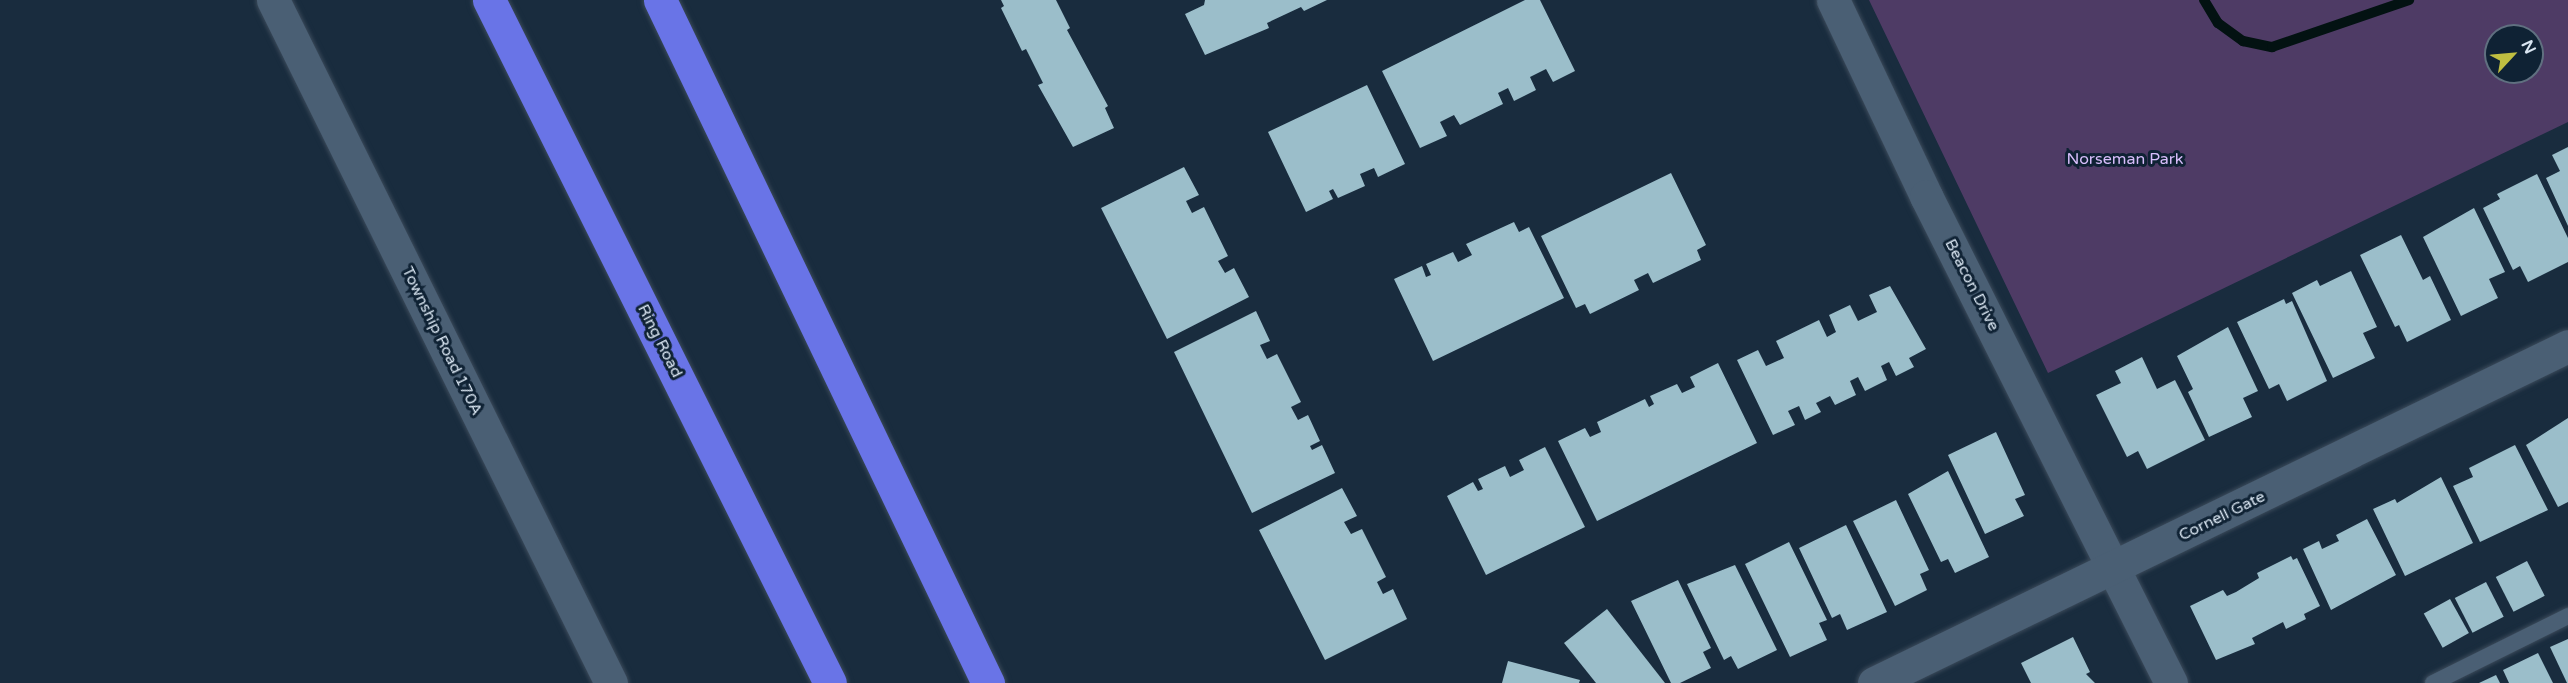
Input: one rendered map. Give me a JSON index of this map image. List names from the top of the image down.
{
  "streets": {
    "highway": ["Ring Road"],
    "street": ["Beacon Drive", "Township Road 170A", "Cornell Gate"]
  },
  "crossings": [
    ["Beacon Drive", "Cornell Gate"]
  ],
  "parks": ["Norseman Park"],
  "north": "top right"
}
